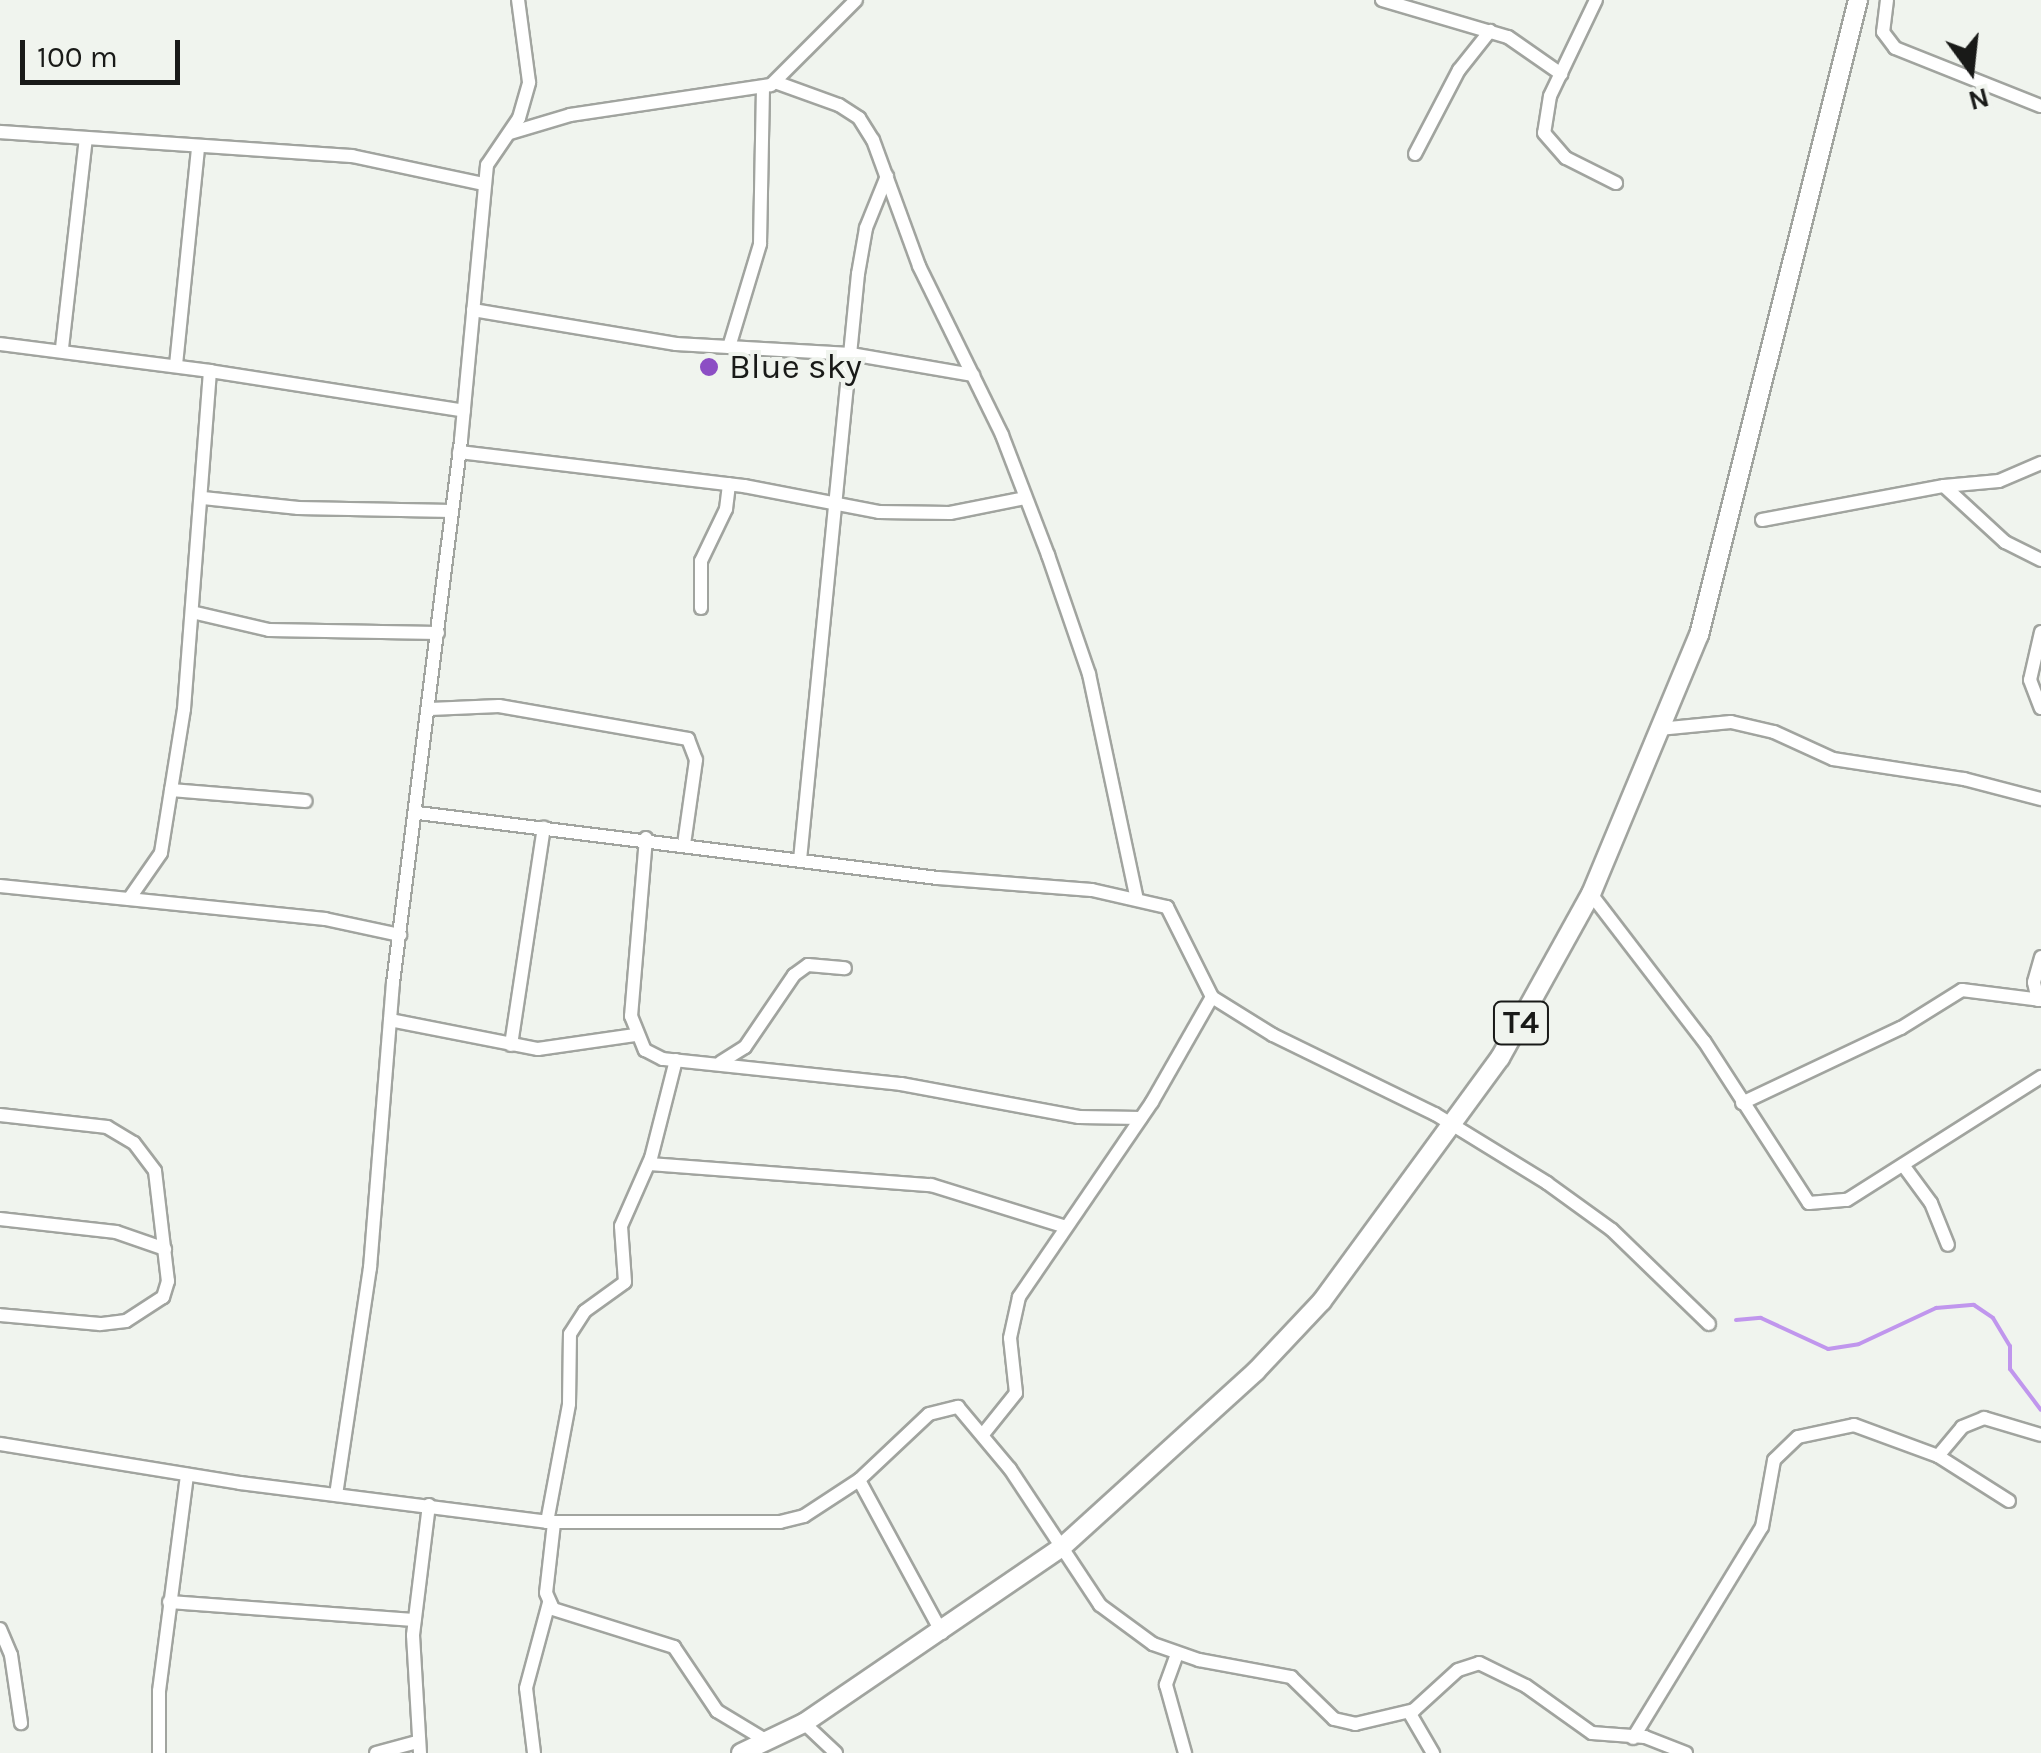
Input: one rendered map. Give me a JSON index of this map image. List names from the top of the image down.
{
  "streets": {
    "highway": ["T4"]
  },
  "places": ["Blue sky"],
  "scale_bar": "100 m",
  "north": "bottom"
}
